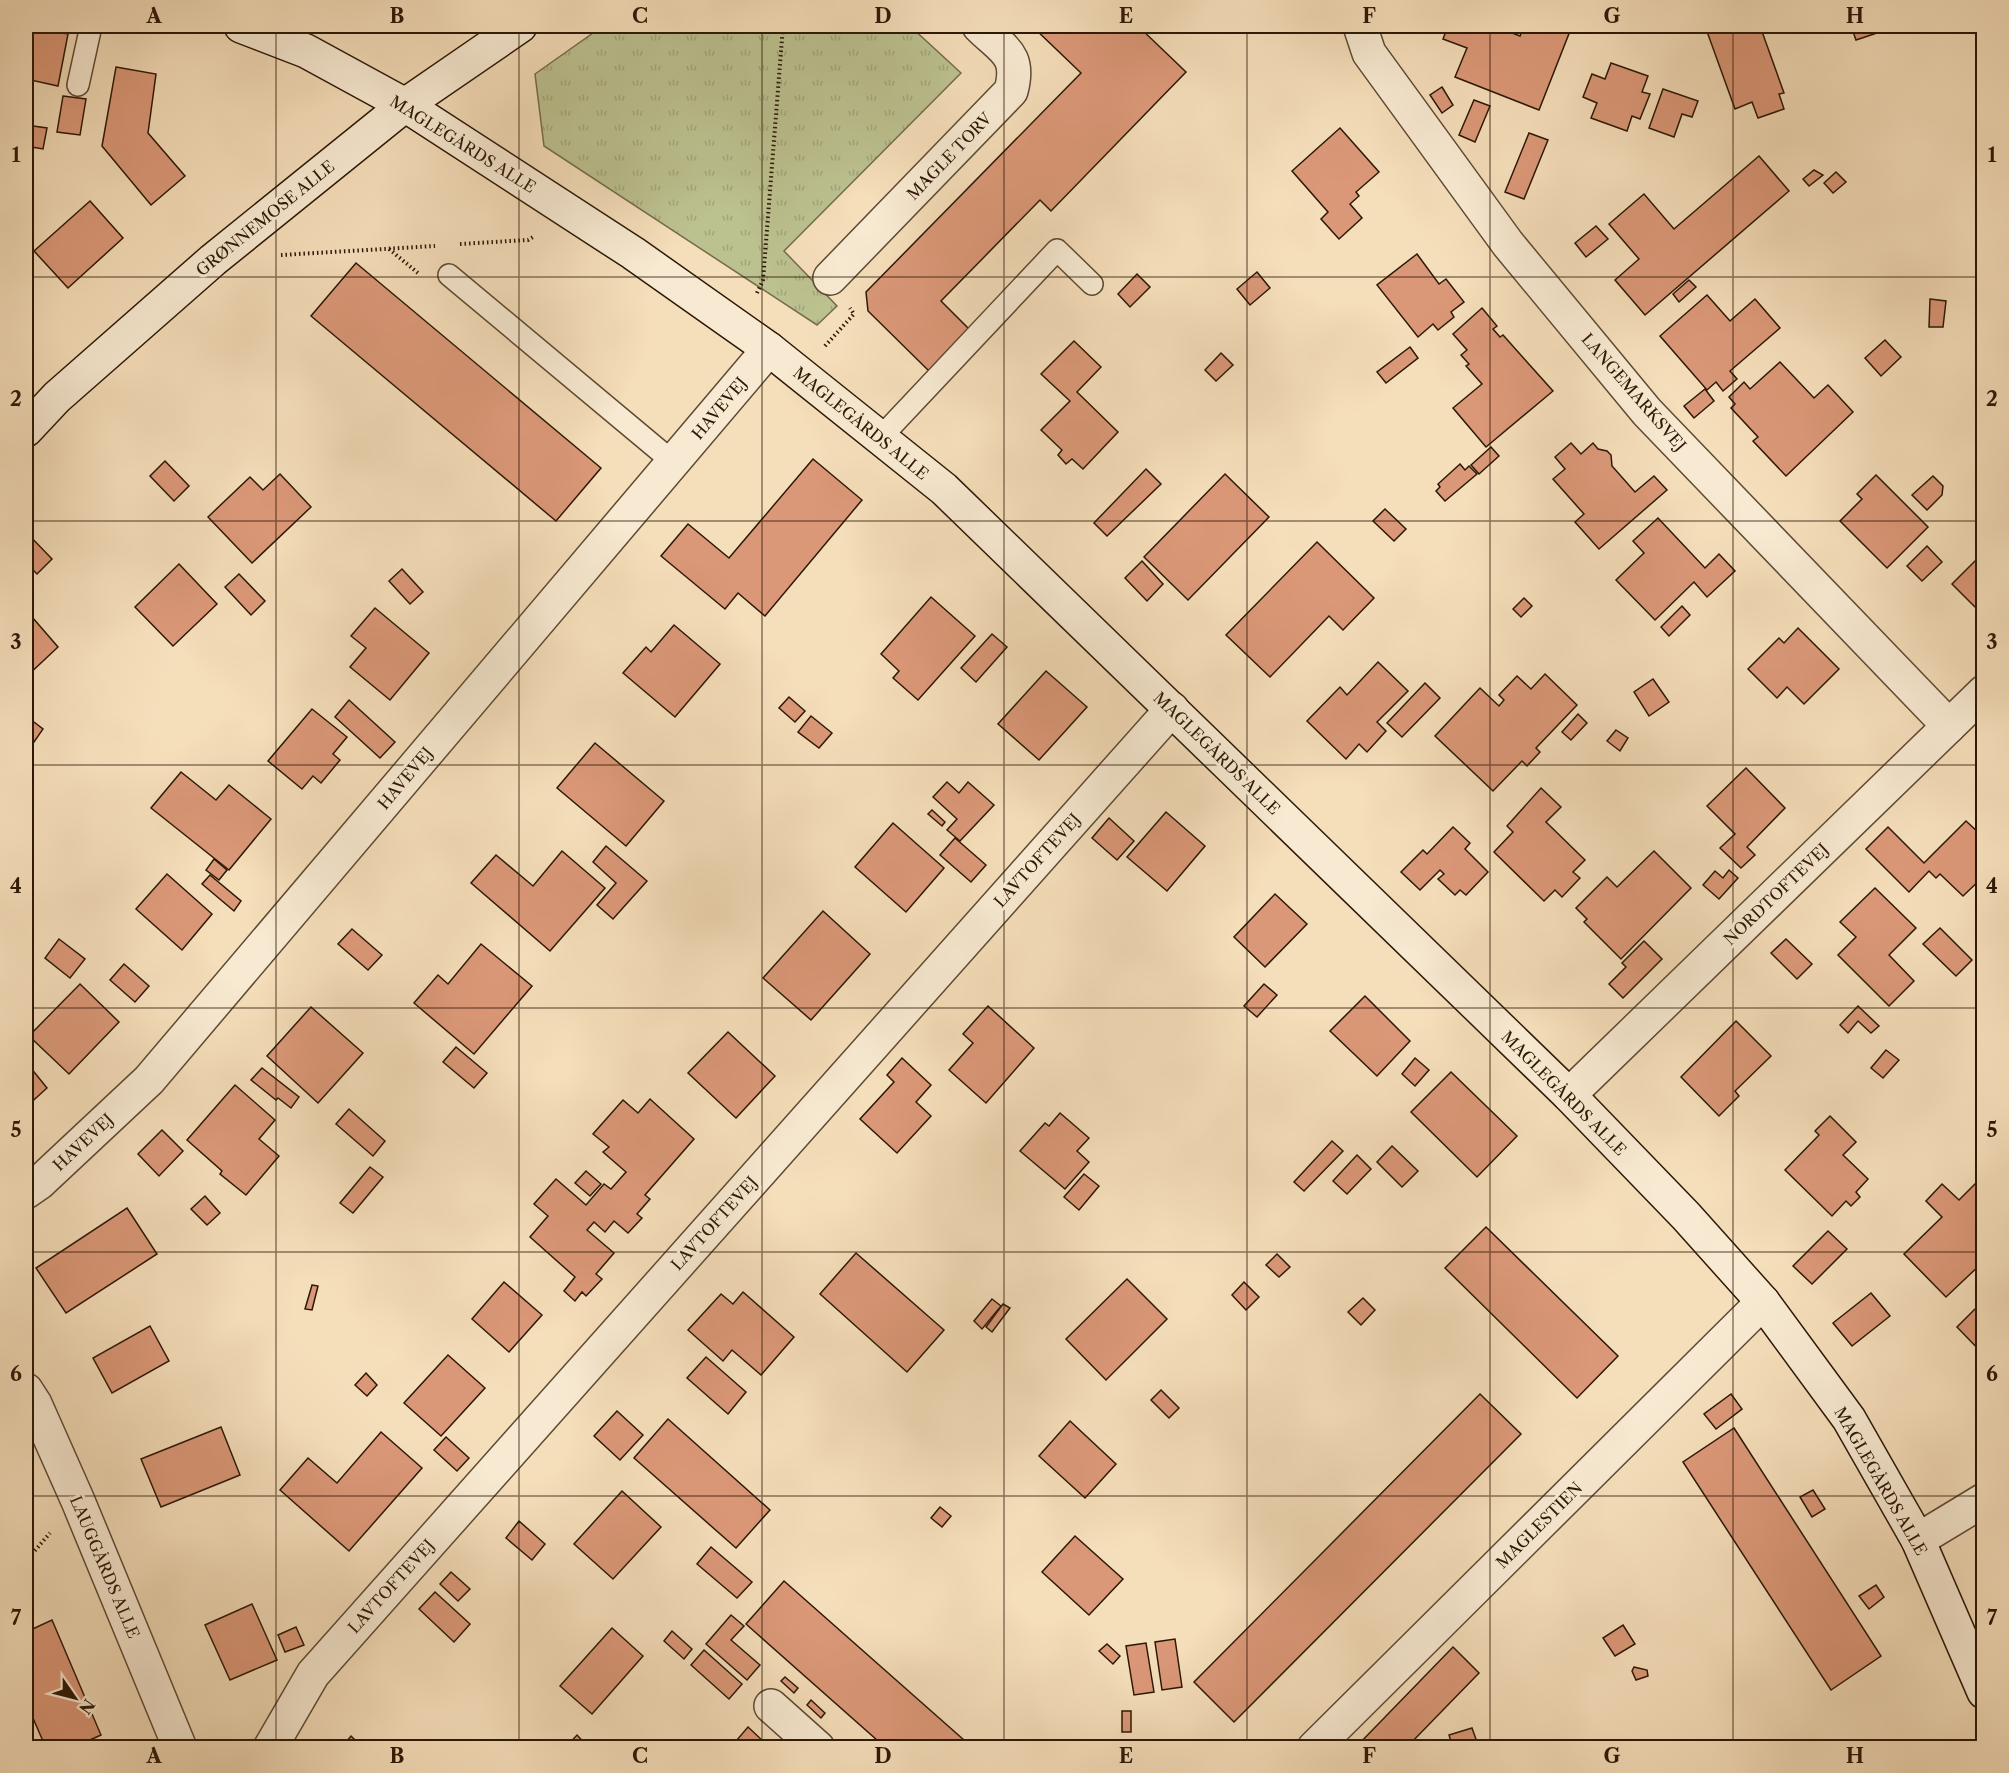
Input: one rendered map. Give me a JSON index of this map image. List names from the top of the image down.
{
  "streets": {
    "street": [
      "MAGLEGÅRDS ALLE",
      "MAGLE TORV",
      "GRØNNEMOSE ALLE",
      "LANGEMARKSVEJ",
      "HAVEVEJ",
      "LAVTOFTEVEJ",
      "NORDTOFTEVEJ",
      "MAGLESTIEN",
      "LAUGGÅRDS ALLE"
    ]
  },
  "crossings": [
    ["MAGLEGÅRDS ALLE", "GRØNNEMOSE ALLE"],
    ["MAGLEGÅRDS ALLE", "HAVEVEJ"],
    ["MAGLEGÅRDS ALLE", "LAVTOFTEVEJ"],
    ["MAGLEGÅRDS ALLE", "NORDTOFTEVEJ"],
    ["MAGLEGÅRDS ALLE", "MAGLESTIEN"],
    ["LANGEMARKSVEJ", "NORDTOFTEVEJ"]
  ],
  "north": "bottom right",
  "grid": {
    "columns": [
      "A",
      "B",
      "C",
      "D",
      "E",
      "F",
      "G",
      "H"
    ],
    "rows": [
      "1",
      "2",
      "3",
      "4",
      "5",
      "6",
      "7"
    ]
  }
}
